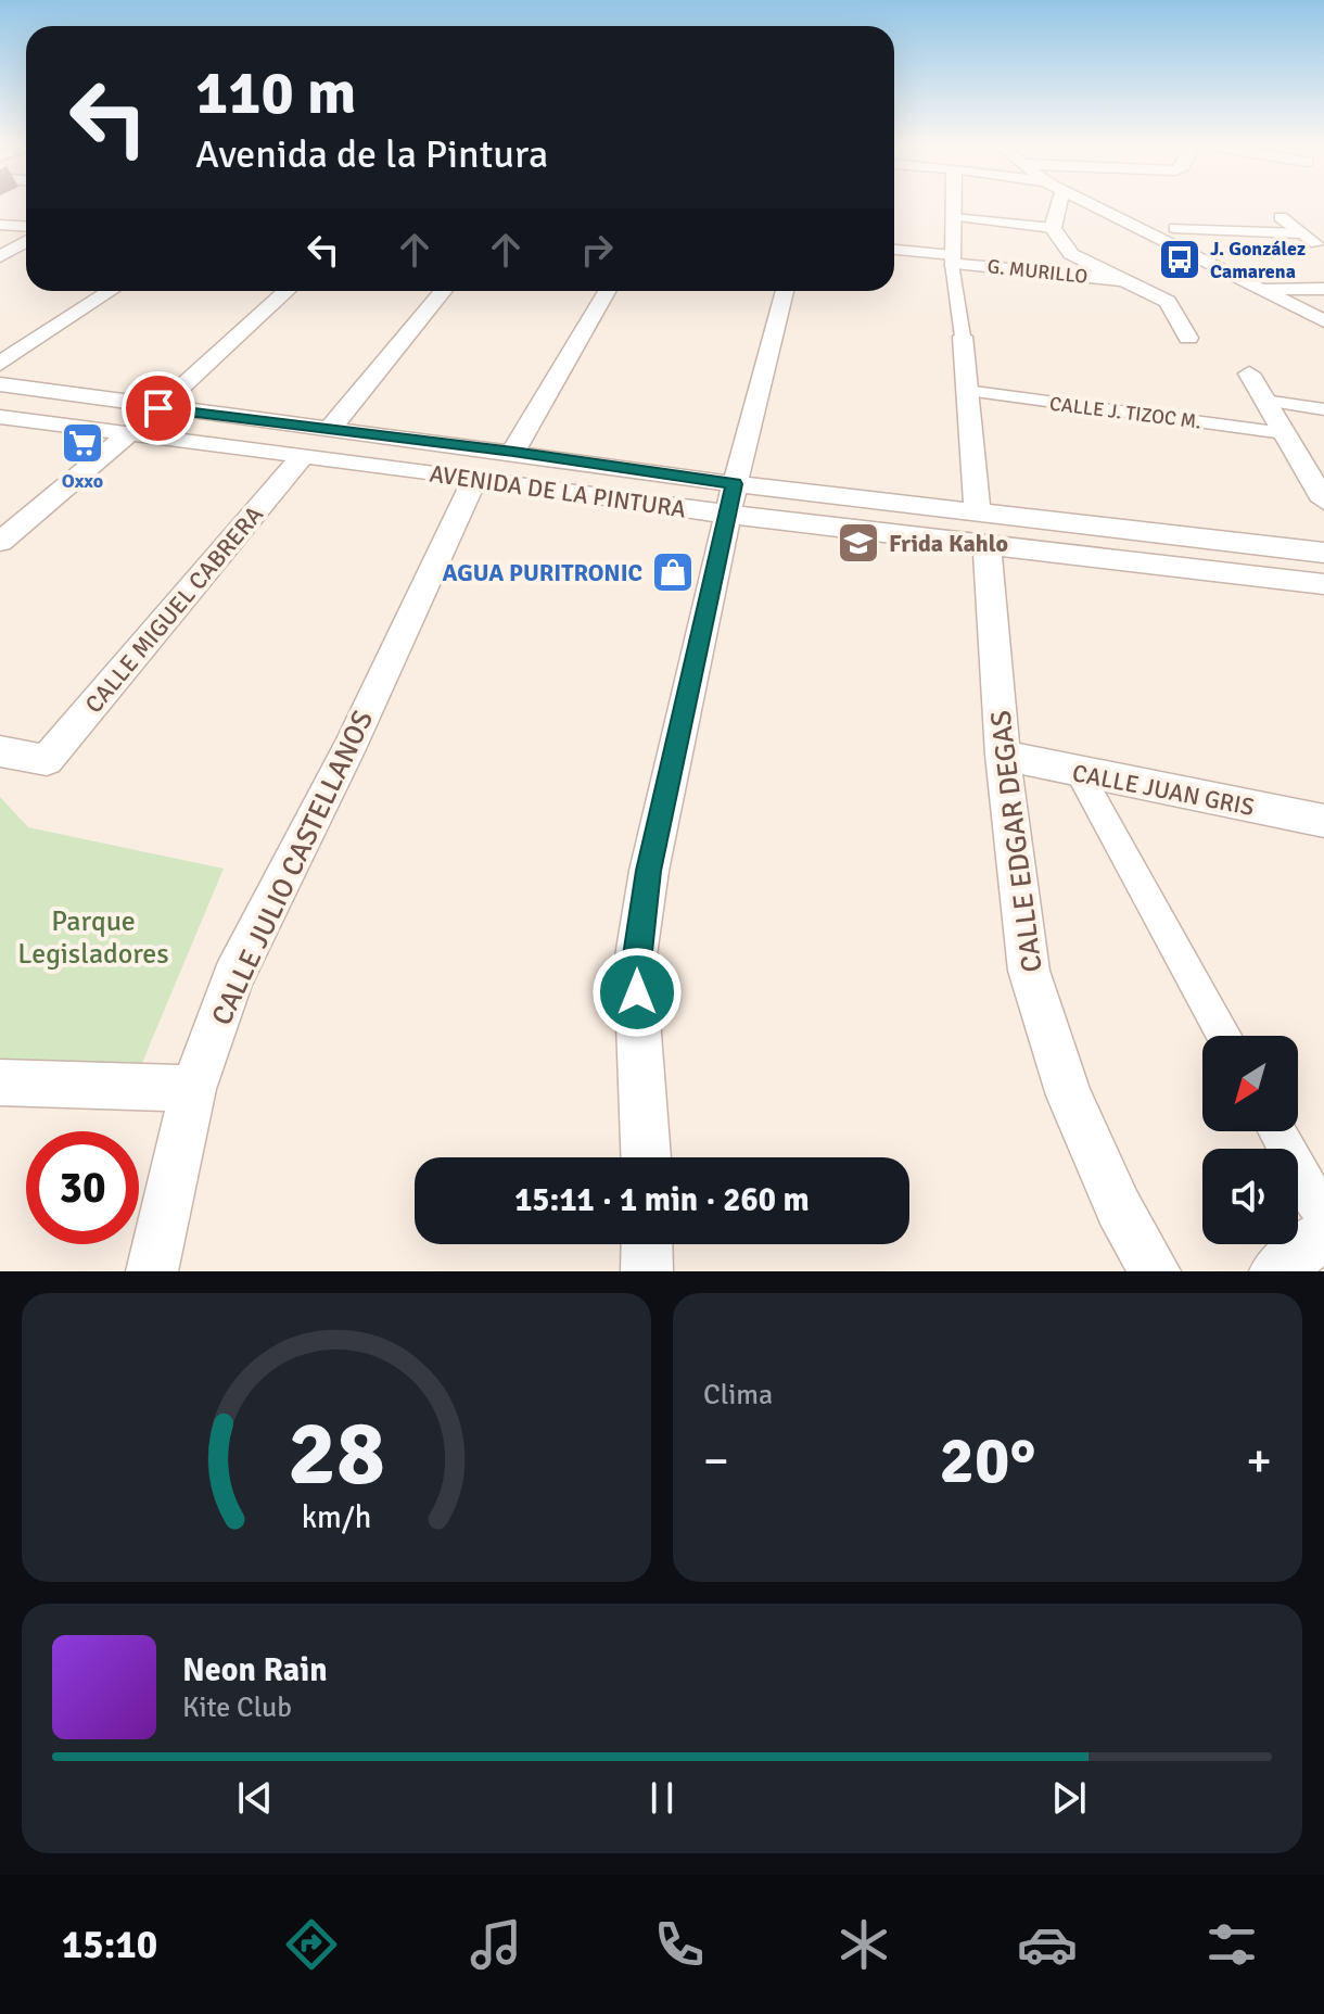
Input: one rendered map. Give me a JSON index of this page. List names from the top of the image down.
{
  "streets": {
    "street": [
      "G. MURILLO",
      "CALLE J. TIZOC M.",
      "AVENIDA DE LA PINTURA",
      "CALLE MIGUEL CABRERA",
      "CALLE JUAN GRIS",
      "CALLE EDGAR DEGAS",
      "CALLE JULIO CASTELLANOS"
    ]
  },
  "crossings": [
    ["G. MURILLO", "CALLE EDGAR DEGAS"],
    ["CALLE J. TIZOC M.", "CALLE EDGAR DEGAS"],
    ["AVENIDA DE LA PINTURA", "CALLE MIGUEL CABRERA"],
    ["AVENIDA DE LA PINTURA", "CALLE EDGAR DEGAS"],
    ["AVENIDA DE LA PINTURA", "CALLE JULIO CASTELLANOS"],
    ["CALLE JUAN GRIS", "CALLE EDGAR DEGAS"]
  ],
  "parks": ["Parque Legisladores"],
  "places": {
    "bus stop": ["J. González Camarena"],
    "supermarket": ["Oxxo"],
    "school or university": ["Frida Kahlo"],
    "shop": ["AGUA PURITRONIC"]
  },
  "north": "bottom left",
  "page": {
    "turn": ["110 m", "Avenida de la Pintura"],
    "limit": "30",
    "trip": "15:11 · 1 min · 260 m",
    "tile": "Clima",
    "heat": ["−", "20°", "+"],
    "song": ["Neon Rain", "Kite Club"],
    "tabs": "15:10",
    "gauge": ["28", "km/h"]
  }
}
